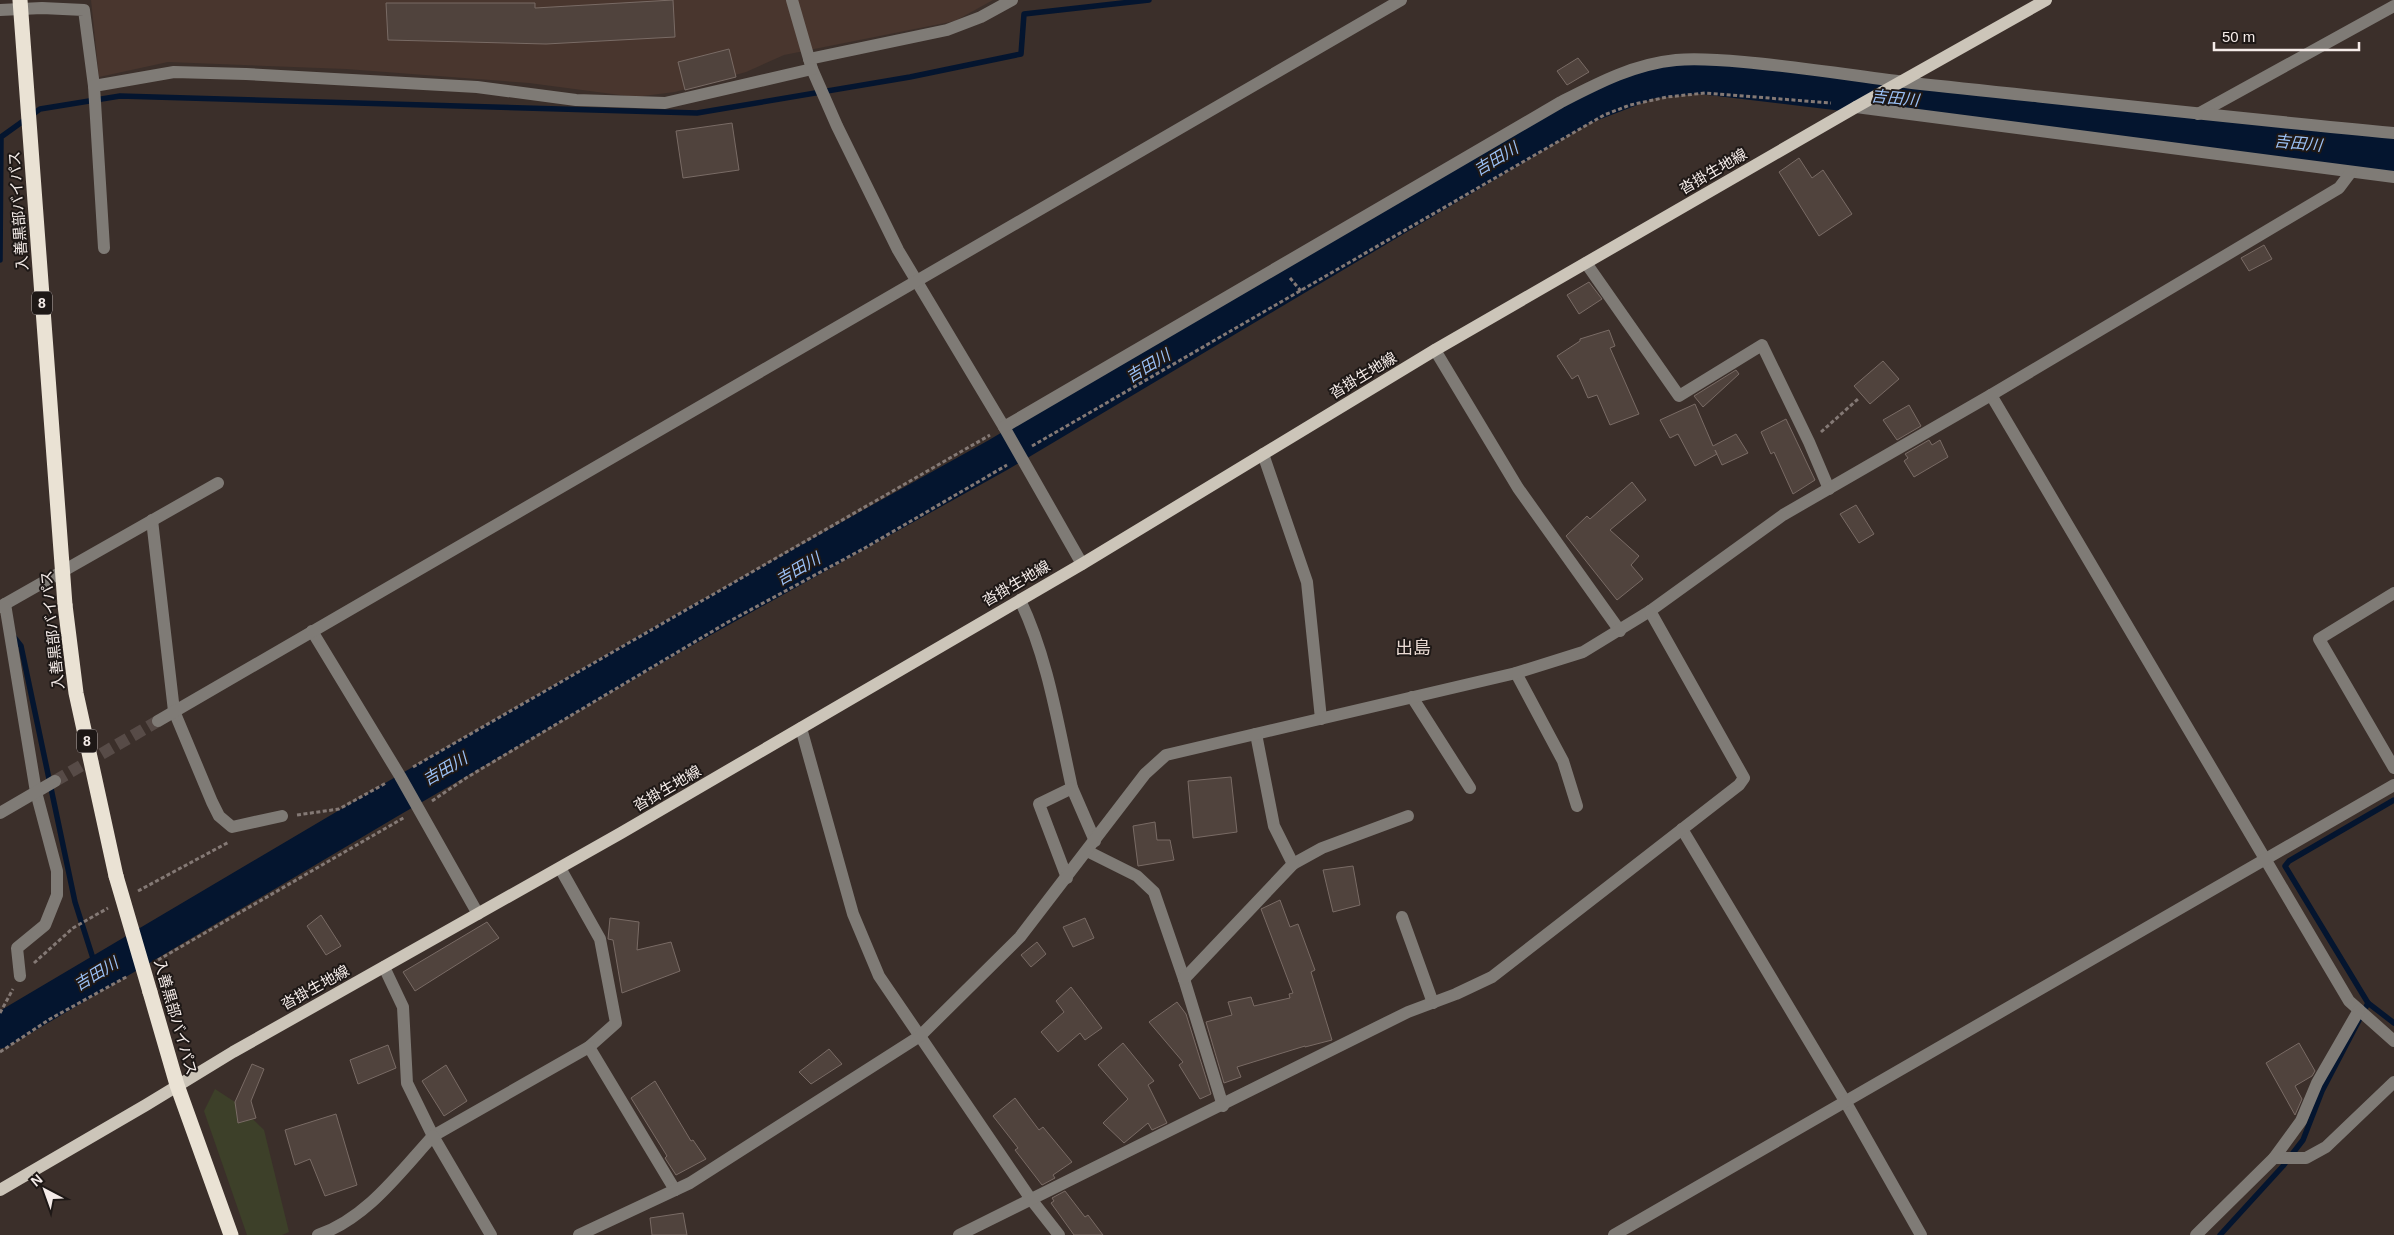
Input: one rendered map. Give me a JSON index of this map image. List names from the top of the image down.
{
  "streets": {
    "highway": ["入善黒部バイパス", "8"],
    "main road": ["沓掛生地線"]
  },
  "crossings": [
    ["沓掛生地線", "入善黒部バイパス"]
  ],
  "districts": ["出島"],
  "water": ["吉田川"],
  "scale_bar": "50 m",
  "north": "top left"
}
